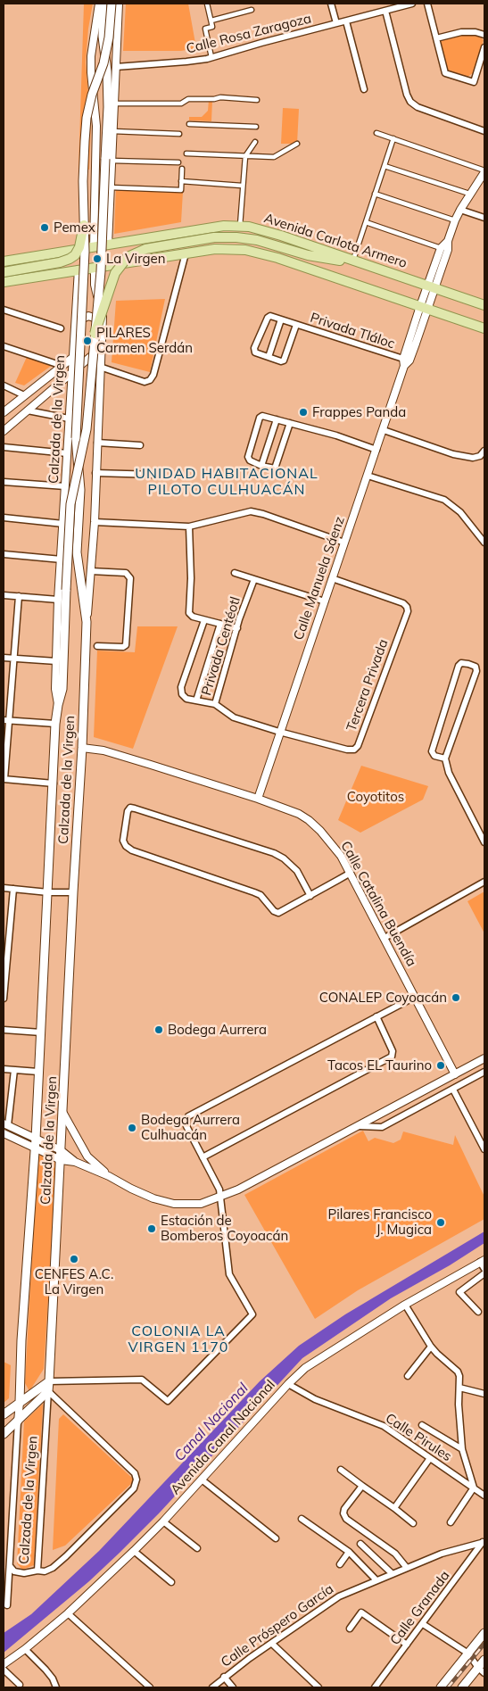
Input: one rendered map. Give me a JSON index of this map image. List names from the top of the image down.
{
  "streets": {
    "main road": ["Avenida Carlota Armero", "Calzada de la Virgen"],
    "street": [
      "Calle Rosa Zaragoza",
      "Privada Tláloc",
      "Calle Manuela Sáenz",
      "Privada Centéotl",
      "Tercera Privada",
      "Calle Catalina Buendía",
      "Avenida Canal Nacional",
      "Calle Pirules",
      "Calle Granada",
      "Calle Próspero García"
    ]
  },
  "crossings": [
    ["Calle Rosa Zaragoza", "Calzada de la Virgen"],
    ["Avenida Carlota Armero", "Calzada de la Virgen"],
    ["Avenida Carlota Armero", "Calle Manuela Sáenz"],
    ["Privada Tláloc", "Calle Manuela Sáenz"],
    ["Calzada de la Virgen", "Calle Catalina Buendía"],
    ["Calle Manuela Sáenz", "Privada Centéotl"],
    ["Calle Manuela Sáenz", "Tercera Privada"],
    ["Calle Manuela Sáenz", "Calle Catalina Buendía"],
    ["Privada Centéotl", "Tercera Privada"],
    ["Avenida Canal Nacional", "Calle Pirules"],
    ["Calle Granada", "Calle Próspero García"]
  ],
  "districts": ["UNIDAD HABITACIONAL PILOTO CULHUACÁN", "COLONIA LA VIRGEN 1170"],
  "water": ["Canal Nacional"],
  "parks": ["Coyotitos"],
  "places": [
    "Pemex",
    "La Virgen",
    "PILARES Carmen Serdán",
    "Frappes Panda",
    "CONALEP Coyoacán",
    "Bodega Aurrera",
    "Tacos EL Taurino",
    "Bodega Aurrera Culhuacán",
    "Pilares Francisco J. Mugica",
    "Estación de Bomberos Coyoacán",
    "CENFES A.C. La Virgen"
  ]
}
